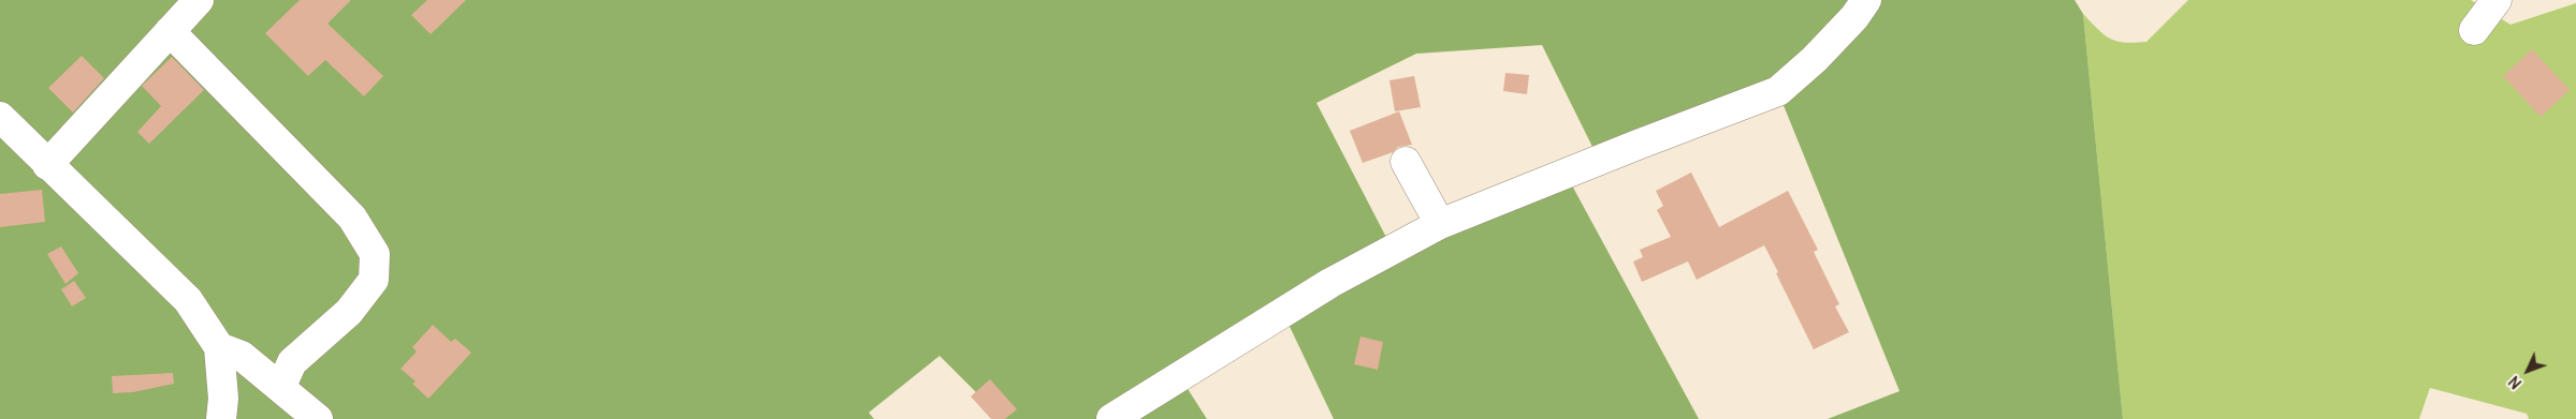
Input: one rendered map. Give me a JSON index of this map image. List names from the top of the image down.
{
  "north": "bottom left"
}
